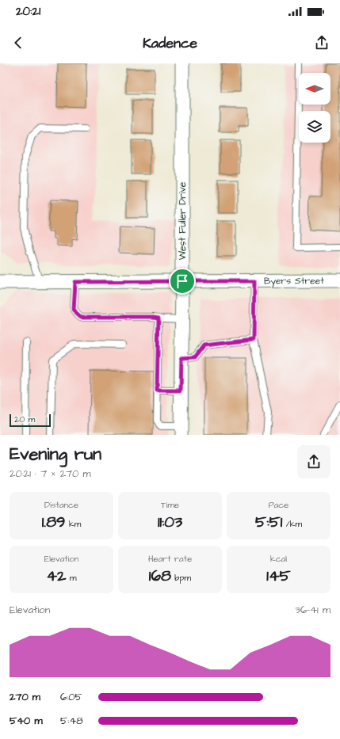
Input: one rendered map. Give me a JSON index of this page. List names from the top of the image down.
{
  "streets": {
    "street": ["West Fuller Drive", "Byers Street"]
  },
  "crossings": [
    ["West Fuller Drive", "Byers Street"]
  ],
  "scale_bar": "20 m",
  "north": "left",
  "page": {
    "status": "20:21",
    "header": "Kadence",
    "scale": "20 m",
    "heading": ["Evening run", "20:21 · 7 × 270 m"],
    "stats": [
      ["Distance", "1.89 km"],
      ["Time", "11:03"],
      ["Pace", "5:51 /km"],
      ["Elevation", "42 m"],
      ["Heart rate", "168 bpm"],
      ["kcal", "145"]
    ],
    "chart": ["Elevation", "36–41 m"],
    "list": [
      {
        "name": "270 m",
        "note": "6:05"
      },
      {
        "name": "540 m",
        "note": "5:48"
      }
    ]
  }
}
